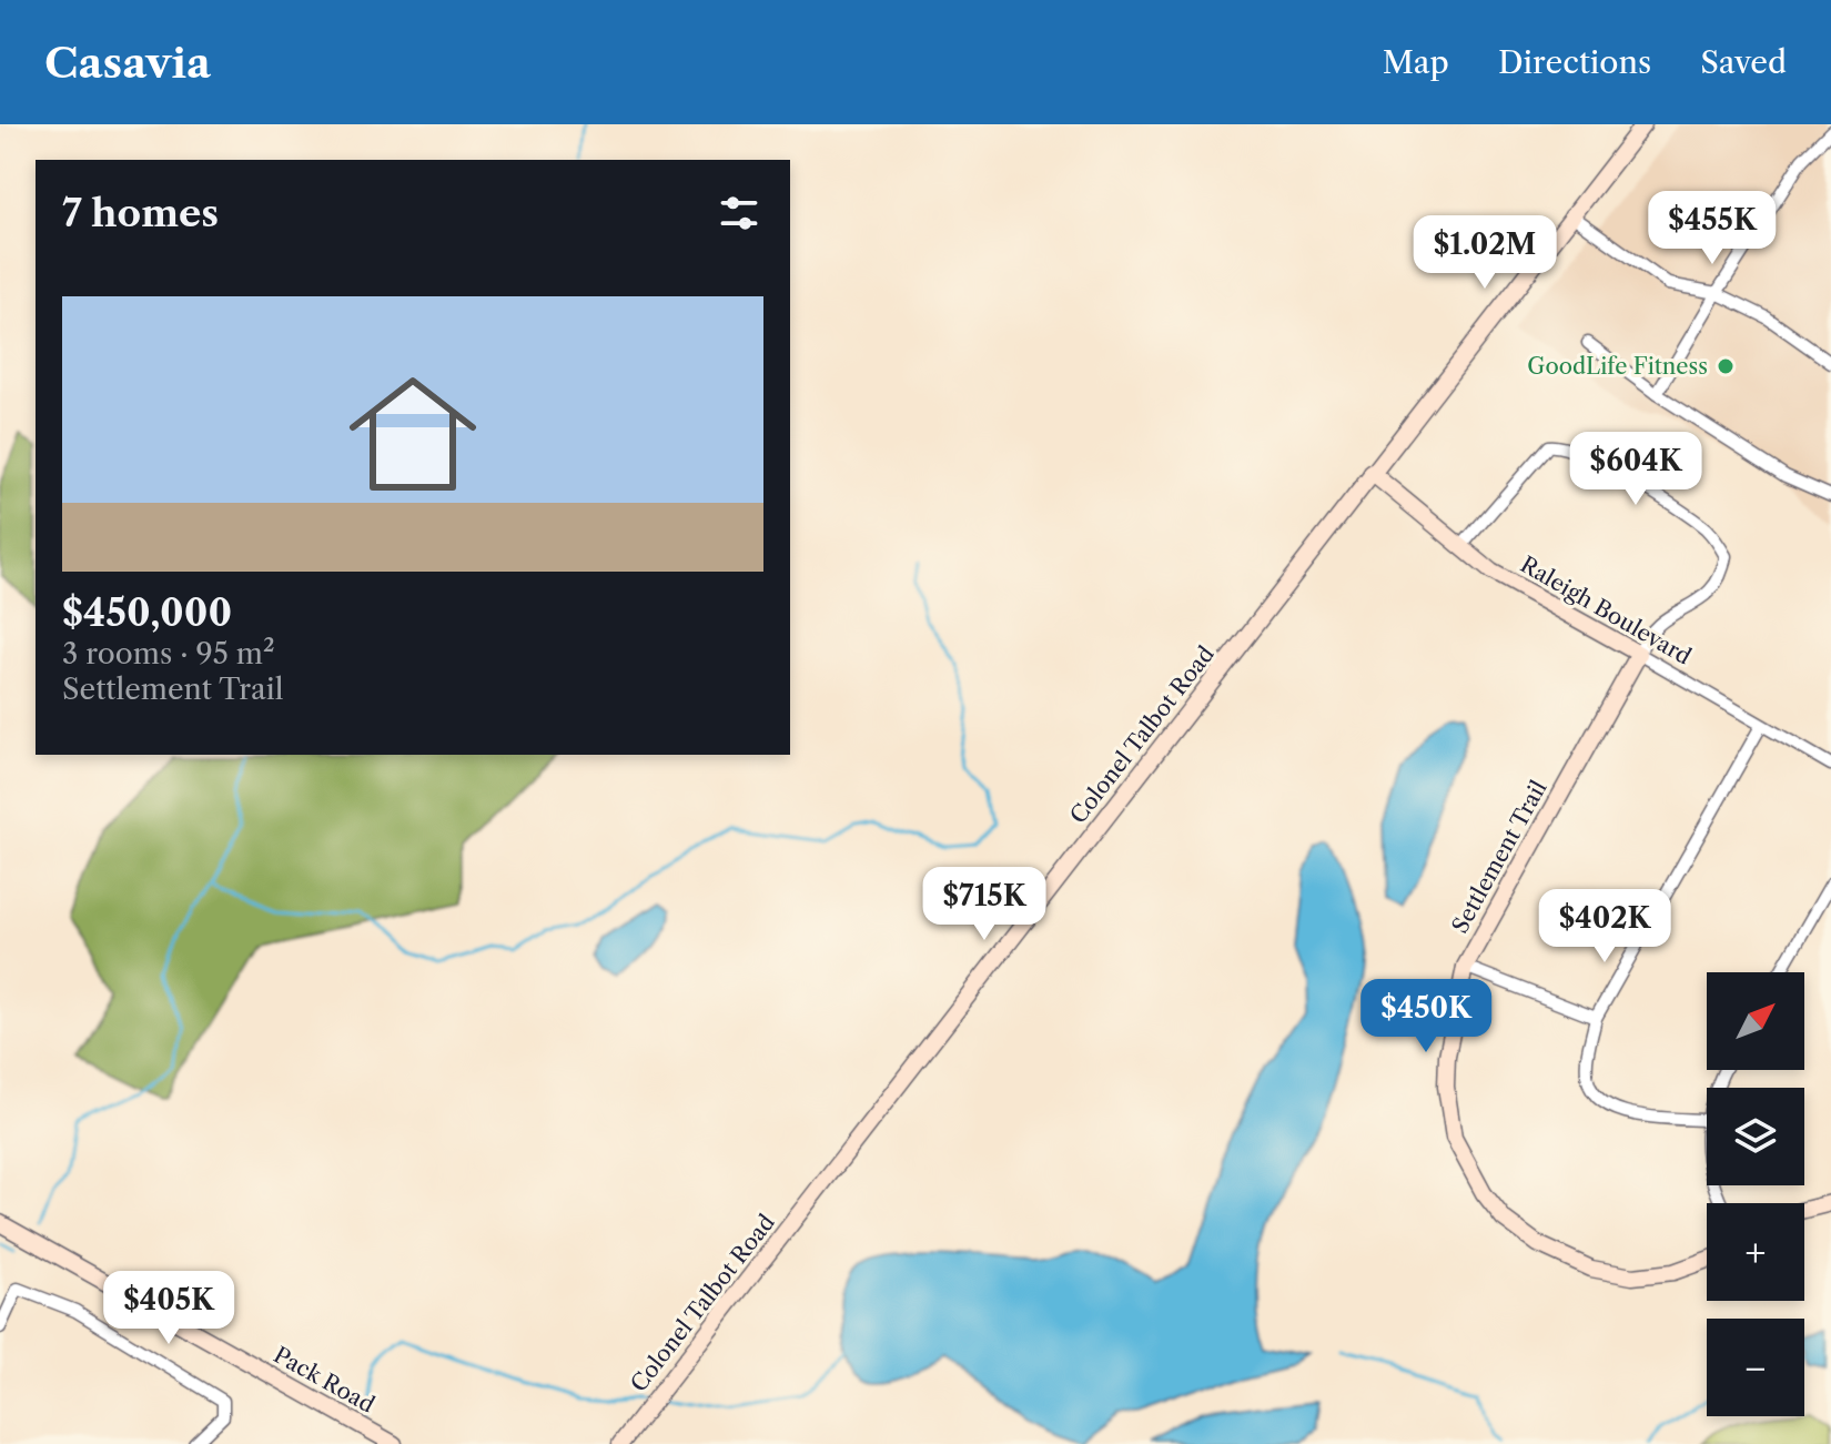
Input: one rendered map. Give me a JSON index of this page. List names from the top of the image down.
{
  "streets": {
    "street": [
      "Raleigh Boulevard",
      "Colonel Talbot Road",
      "Settlement Trail",
      "Pack Road"
    ]
  },
  "crossings": [
    ["Raleigh Boulevard", "Colonel Talbot Road"],
    ["Raleigh Boulevard", "Settlement Trail"]
  ],
  "places": ["GoodLife Fitness"],
  "north": "top right",
  "page": {
    "header": "Casavia",
    "nav": ["Map", "Directions", "Saved"],
    "heading": "7 homes",
    "price": [
      "$455K",
      "$1.02M",
      "$604K",
      "$715K",
      "$402K",
      "$450K",
      "$405K"
    ],
    "list": [
      {
        "name": "$450,000",
        "note": "3 rooms · 95 m² · Settlement Trail"
      }
    ],
    "map_buttons": ["+", "−"]
  }
}
